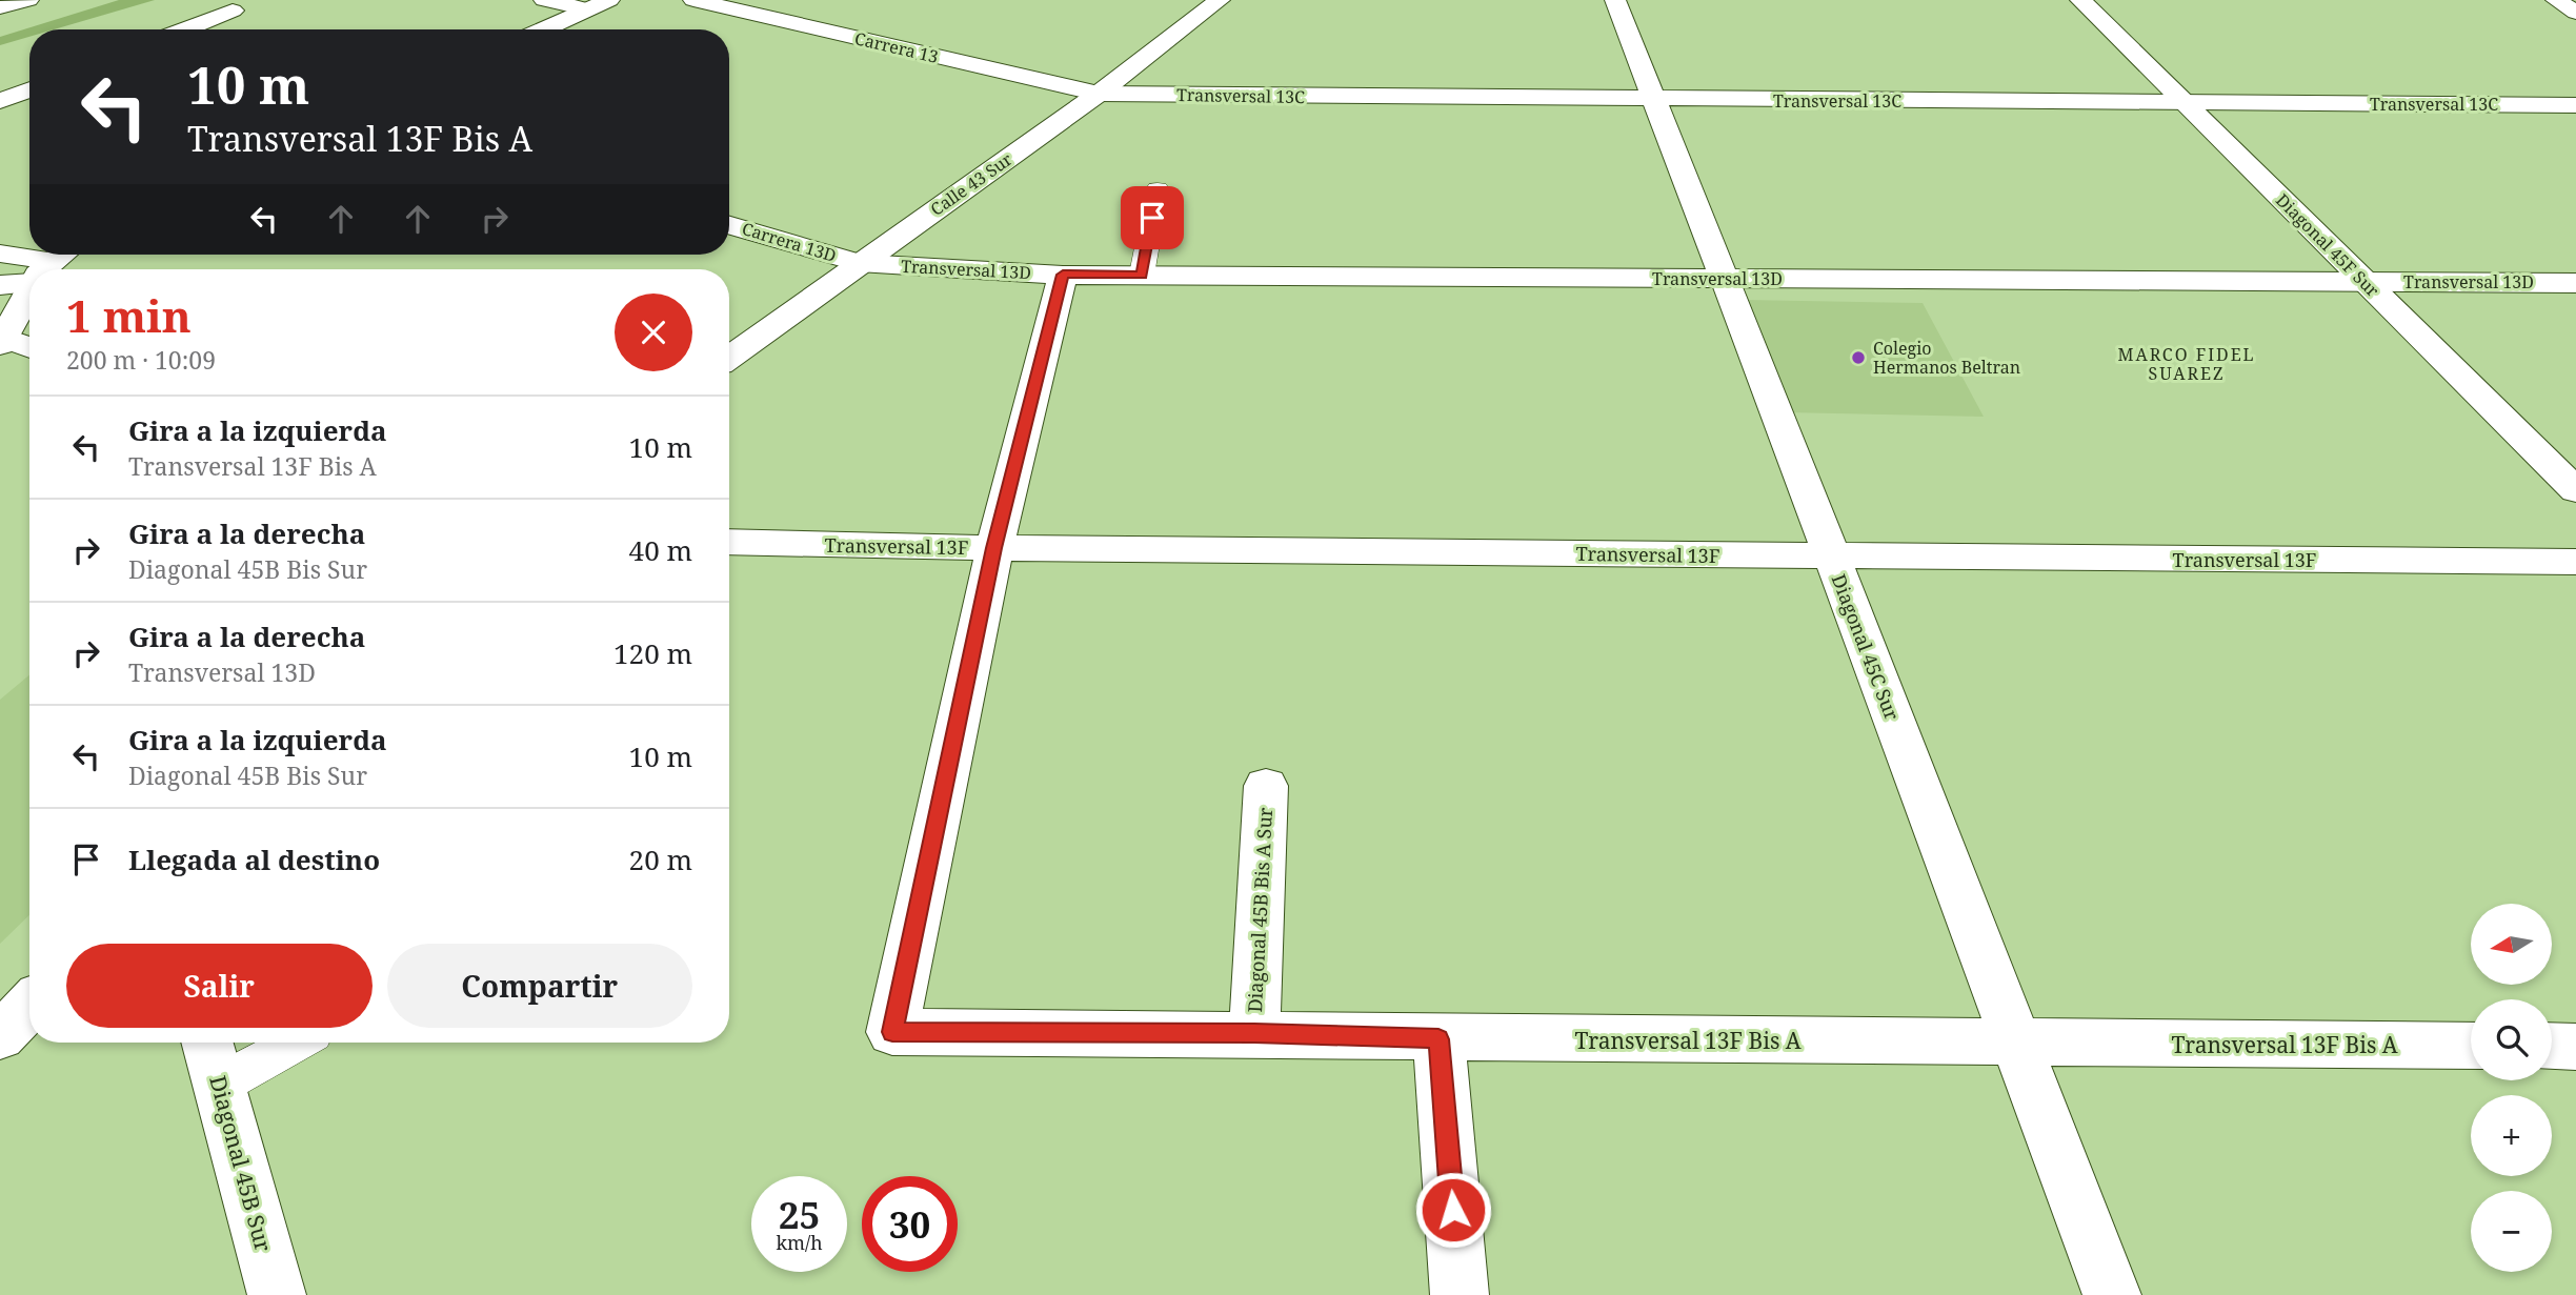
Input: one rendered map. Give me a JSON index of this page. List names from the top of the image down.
{
  "streets": {
    "street": [
      "Carrera 13",
      "Transversal 13C",
      "Calle 43 Sur",
      "Carrera 13D",
      "Diagonal 45F Sur",
      "Transversal 13D",
      "Transversal 13F",
      "Diagonal 45C Sur",
      "Diagonal 45B Bis A Sur",
      "Transversal 13F Bis A",
      "Diagonal 45B Sur"
    ]
  },
  "crossings": [
    ["Carrera 13", "Transversal 13C"],
    ["Carrera 13", "Calle 43 Sur"],
    ["Transversal 13C", "Calle 43 Sur"],
    ["Transversal 13C", "Diagonal 45F Sur"],
    ["Transversal 13C", "Diagonal 45C Sur"],
    ["Calle 43 Sur", "Carrera 13D"],
    ["Calle 43 Sur", "Transversal 13D"],
    ["Carrera 13D", "Transversal 13D"],
    ["Diagonal 45F Sur", "Transversal 13D"],
    ["Transversal 13D", "Diagonal 45C Sur"],
    ["Transversal 13F", "Diagonal 45C Sur"],
    ["Transversal 13F", "Transversal 13F Bis A"],
    ["Diagonal 45C Sur", "Transversal 13F Bis A"],
    ["Diagonal 45B Bis A Sur", "Transversal 13F Bis A"]
  ],
  "districts": ["MARCO FIDEL SUAREZ"],
  "places": ["Colegio Hermanos Beltran"],
  "north": "left",
  "page": {
    "turn": ["10 m", "Transversal 13F Bis A"],
    "heading": ["1 min", "200 m · 10:09"],
    "list": [
      {
        "name": "Gira a la izquierda",
        "note": "Transversal 13F Bis A",
        "value": "10 m"
      },
      {
        "name": "Gira a la derecha",
        "note": "Diagonal 45B Bis Sur",
        "value": "40 m"
      },
      {
        "name": "Gira a la derecha",
        "note": "Transversal 13D",
        "value": "120 m"
      },
      {
        "name": "Gira a la izquierda",
        "note": "Diagonal 45B Bis Sur",
        "value": "10 m"
      },
      {
        "name": "Llegada al destino",
        "value": "20 m"
      }
    ],
    "map_buttons": ["+", "−"],
    "buttons": ["Salir", "Compartir"],
    "speed": "25 km/h",
    "limit": "30"
  }
}
